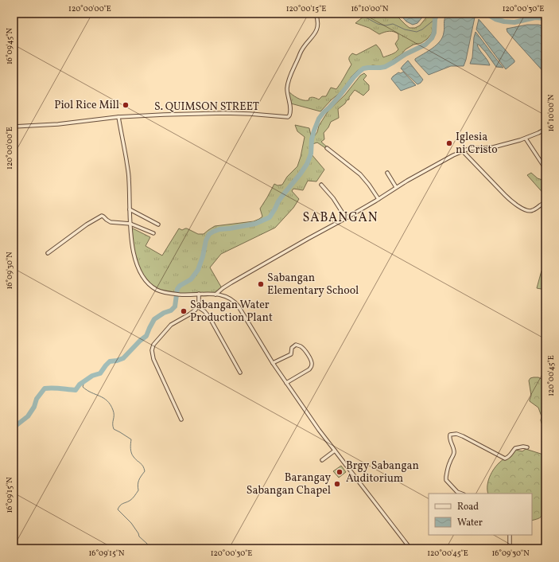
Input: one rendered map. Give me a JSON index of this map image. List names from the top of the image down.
{
  "streets": {
    "street": ["S. QUIMSON STREET"]
  },
  "districts": ["SABANGAN"],
  "places": [
    "Piol Rice Mill",
    "Iglesia ni Cristo",
    "Sabangan Elementary School",
    "Sabangan Water Production Plant",
    "Brgy Sabangan Auditorium",
    "Barangay Sabangan Chapel"
  ],
  "legend": ["Road", "Water"],
  "coordinates": [
    "120°00'00\"E",
    "120°00'15\"E",
    "16°10'00\"N",
    "120°00'30\"E",
    "16°09'45\"N",
    "16°09'30\"N",
    "120°00'45\"E",
    "16°09'15\"N"
  ]
}
